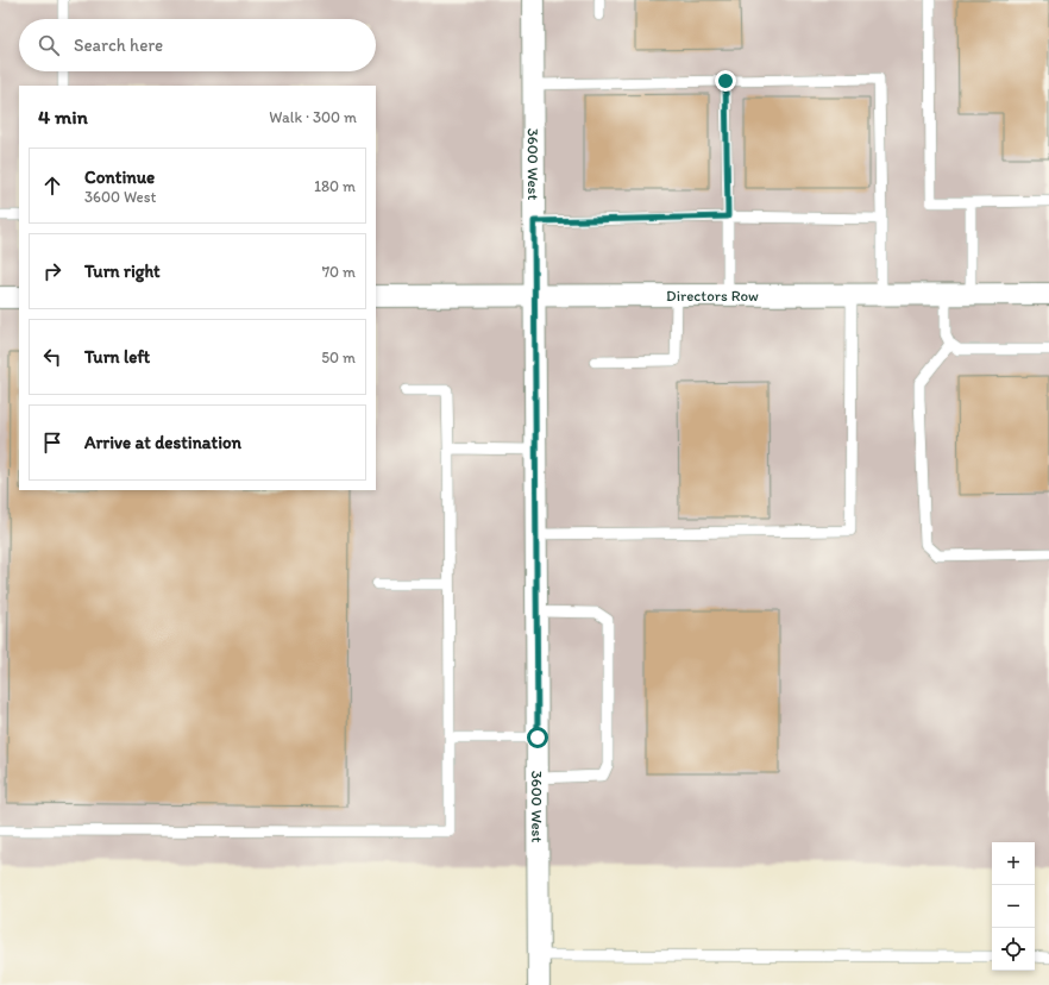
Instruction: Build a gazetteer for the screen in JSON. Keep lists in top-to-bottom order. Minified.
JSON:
{"streets":{"street":["3600 West","Directors Row"]},"crossings":[["3600 West","Directors Row"]],"page":{"search":"Search here","heading":["4 min","Walk · 300 m"],"list":[["Continue","3600 West","180 m"],["Turn right","70 m"],["Turn left","50 m"],"Arrive at destination"],"map_buttons":["+","−"]}}
